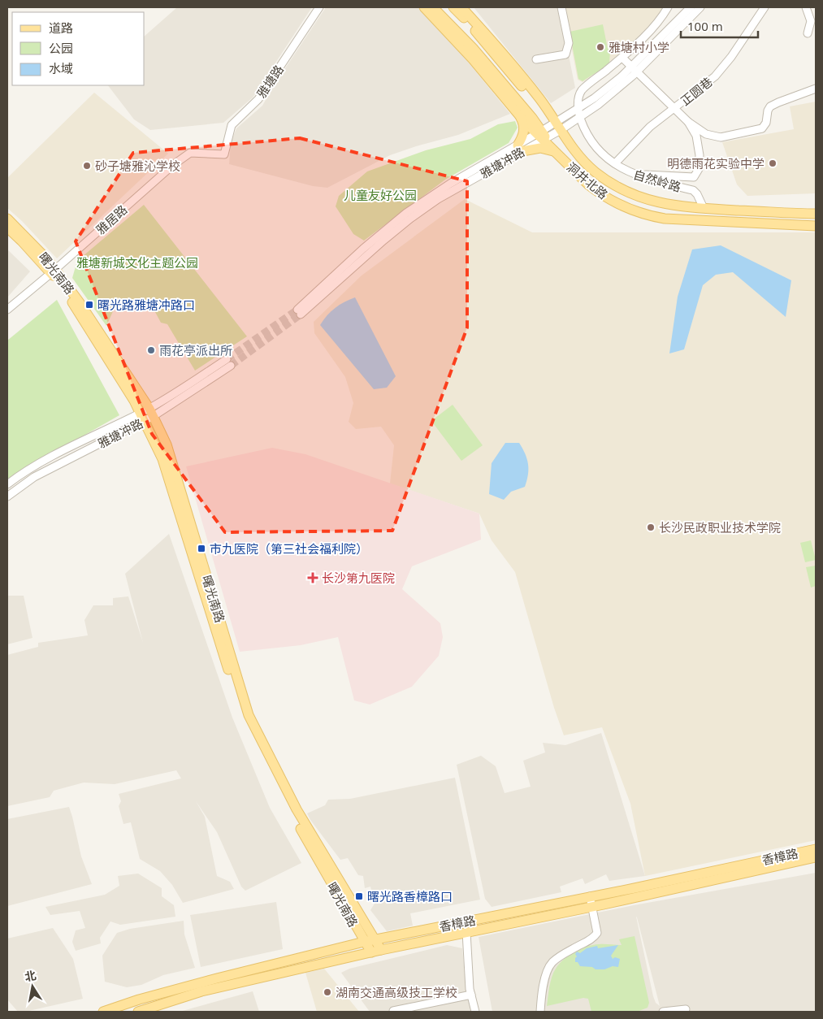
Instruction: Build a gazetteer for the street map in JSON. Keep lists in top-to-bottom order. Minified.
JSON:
{"streets":{"main road":["洞井北路","曙光南路","香樟路"],"street":["雅塘路","正圆巷","雅塘冲路","自然岭路","雅居路"]},"crossings":[["雅塘路","雅居路"],["正圆巷","自然岭路"],["雅塘冲路","洞井北路"],["雅塘冲路","自然岭路"],["雅塘冲路","曙光南路"],["洞井北路","自然岭路"],["雅居路","曙光南路"],["曙光南路","香樟路"]],"parks":["儿童友好公园","雅塘新城文化主题公园"],"places":{"other":["雅塘村小学","明德雨花实验中学","砂子塘雅沁学校","雨花亭派出所","长沙民政职业技术学院","湖南交通高级技工学校"],"transit":["曙光路雅塘冲路口","市九医院（第三社会福利院）","曙光路香樟路口"],"health":["长沙第九医院"]},"legend":["道路","公园","水域"],"scale_bar":"100 m","north":"top"}
